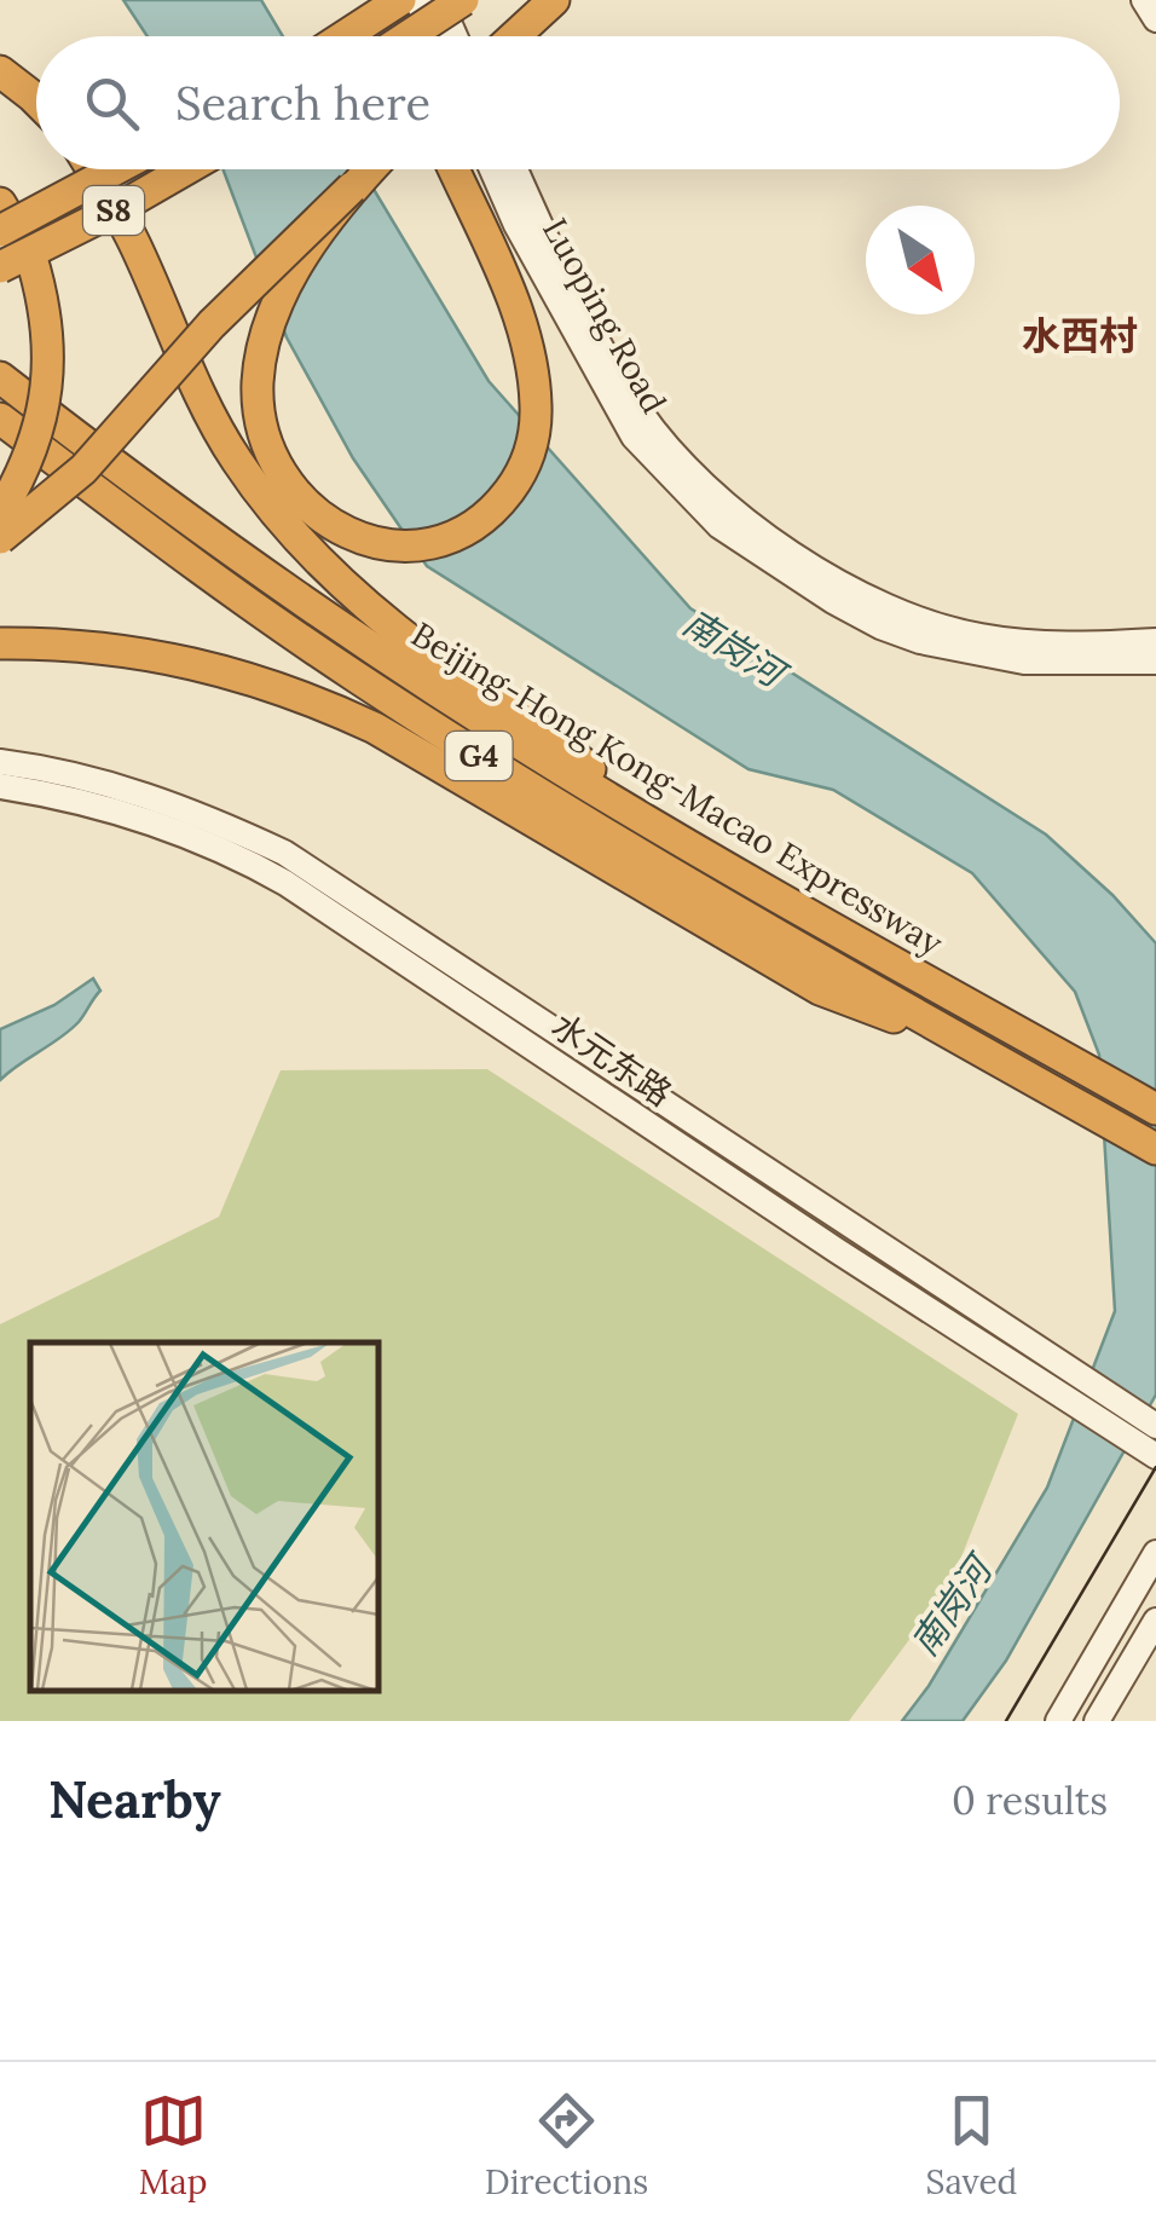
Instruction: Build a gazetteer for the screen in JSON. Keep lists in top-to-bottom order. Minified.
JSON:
{"streets":{"highway":["S8","G4","Beijing-Hong Kong-Macao Expressway"],"main road":["Luoping Road","水元东路"]},"districts":["水西村"],"water":["南岗河"],"north":"bottom right","page":{"search":"Search here","heading":["Nearby","0 results"],"nav":["Map","Directions","Saved"]}}
